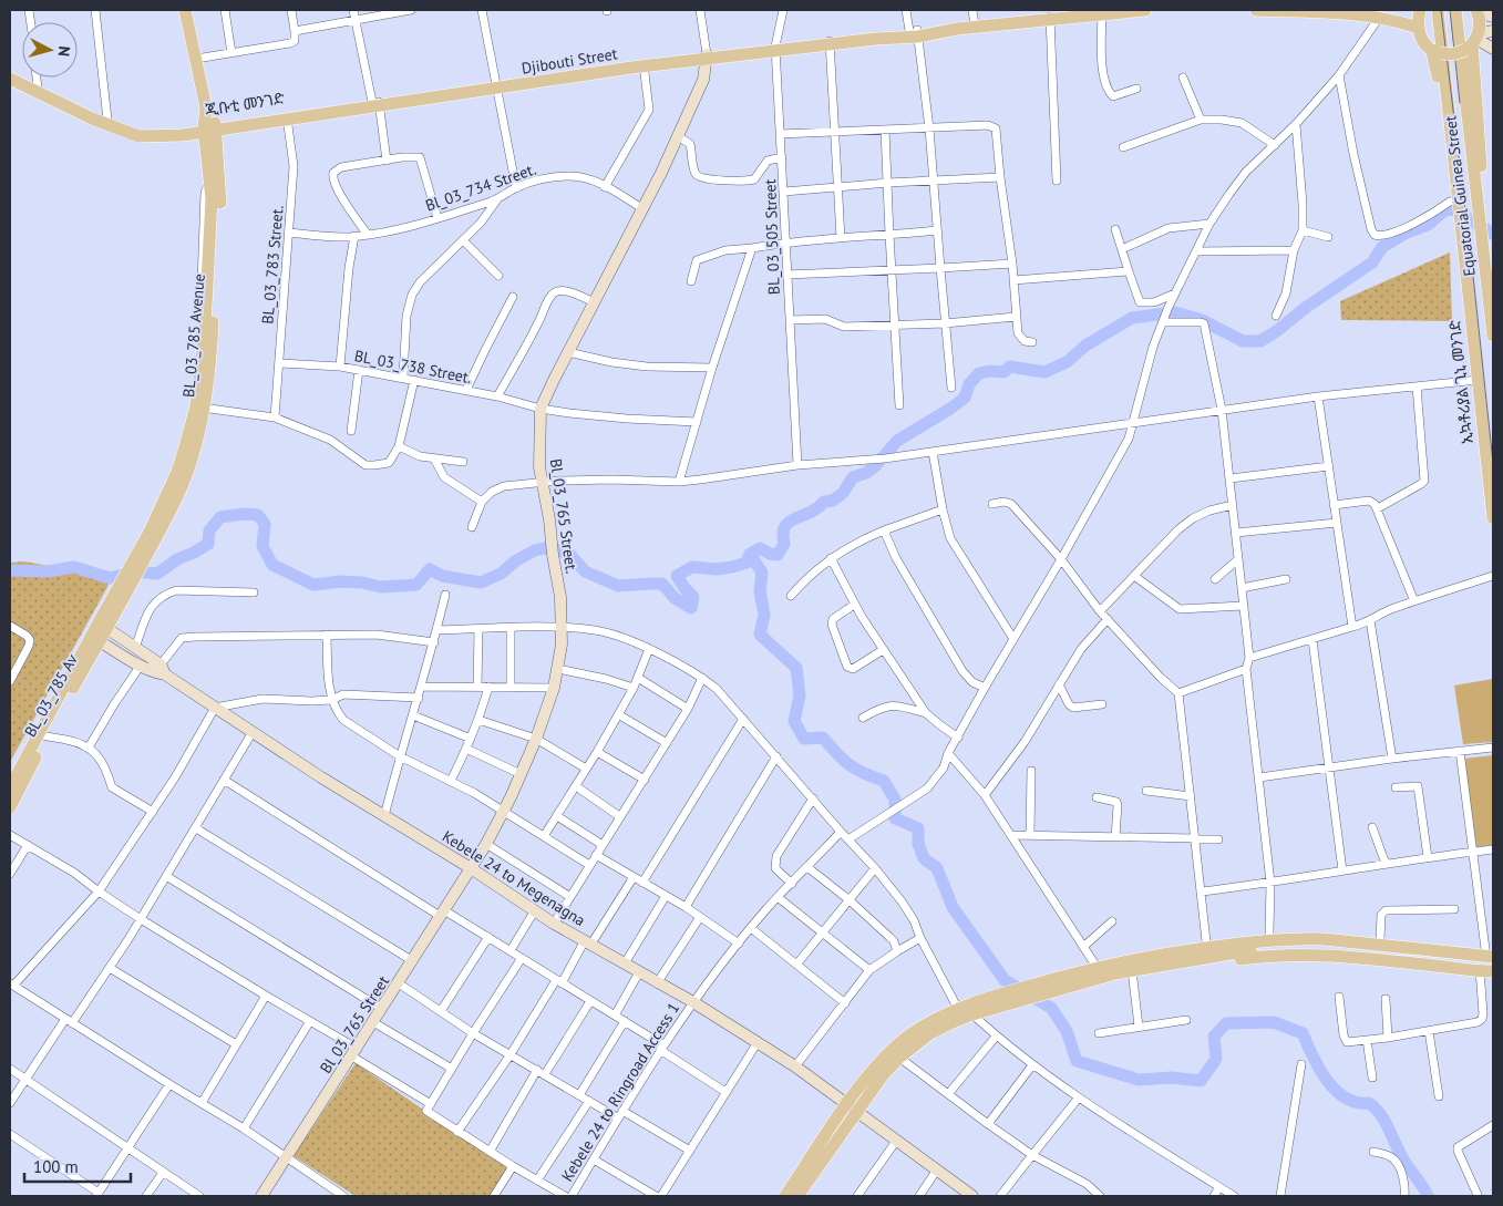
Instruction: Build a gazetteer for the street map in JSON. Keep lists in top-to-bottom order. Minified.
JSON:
{"streets":{"main road":["Djibouti Street","ጂቡቲ መንገድ","Equatorial Guinea Street","BL_03_785 Avenue","ኢኳቶሪያል ጊኒ መንገድ","BL_03_785 Av"],"street":["Bl_03_734 Street.","BL_03_505 Street","BL_03_783 Street.","BL_03_738 Street.","Bl_03_765 Street.","Kebele 24 to Megenagna","Bl_03_765 Street","Kebele 24 to Ringroad Access 1"]},"crossings":[["Djibouti Street","BL_03_505 Street"],["Djibouti Street","Bl_03_765 Street."],["ጂቡቲ መንገድ","BL_03_785 Avenue"],["Bl_03_734 Street.","BL_03_783 Street."],["Bl_03_734 Street.","Bl_03_765 Street."],["Equatorial Guinea Street","ኢኳቶሪያል ጊኒ መንገድ"],["BL_03_783 Street.","BL_03_738 Street."],["BL_03_785 Avenue","BL_03_785 Av"],["BL_03_738 Street.","Bl_03_765 Street."],["Bl_03_765 Street.","Kebele 24 to Megenagna"],["Bl_03_765 Street.","Bl_03_765 Street"],["BL_03_785 Av","Kebele 24 to Megenagna"],["Kebele 24 to Megenagna","Bl_03_765 Street"],["Kebele 24 to Megenagna","Kebele 24 to Ringroad Access 1"]],"scale_bar":"100 m","north":"right"}
